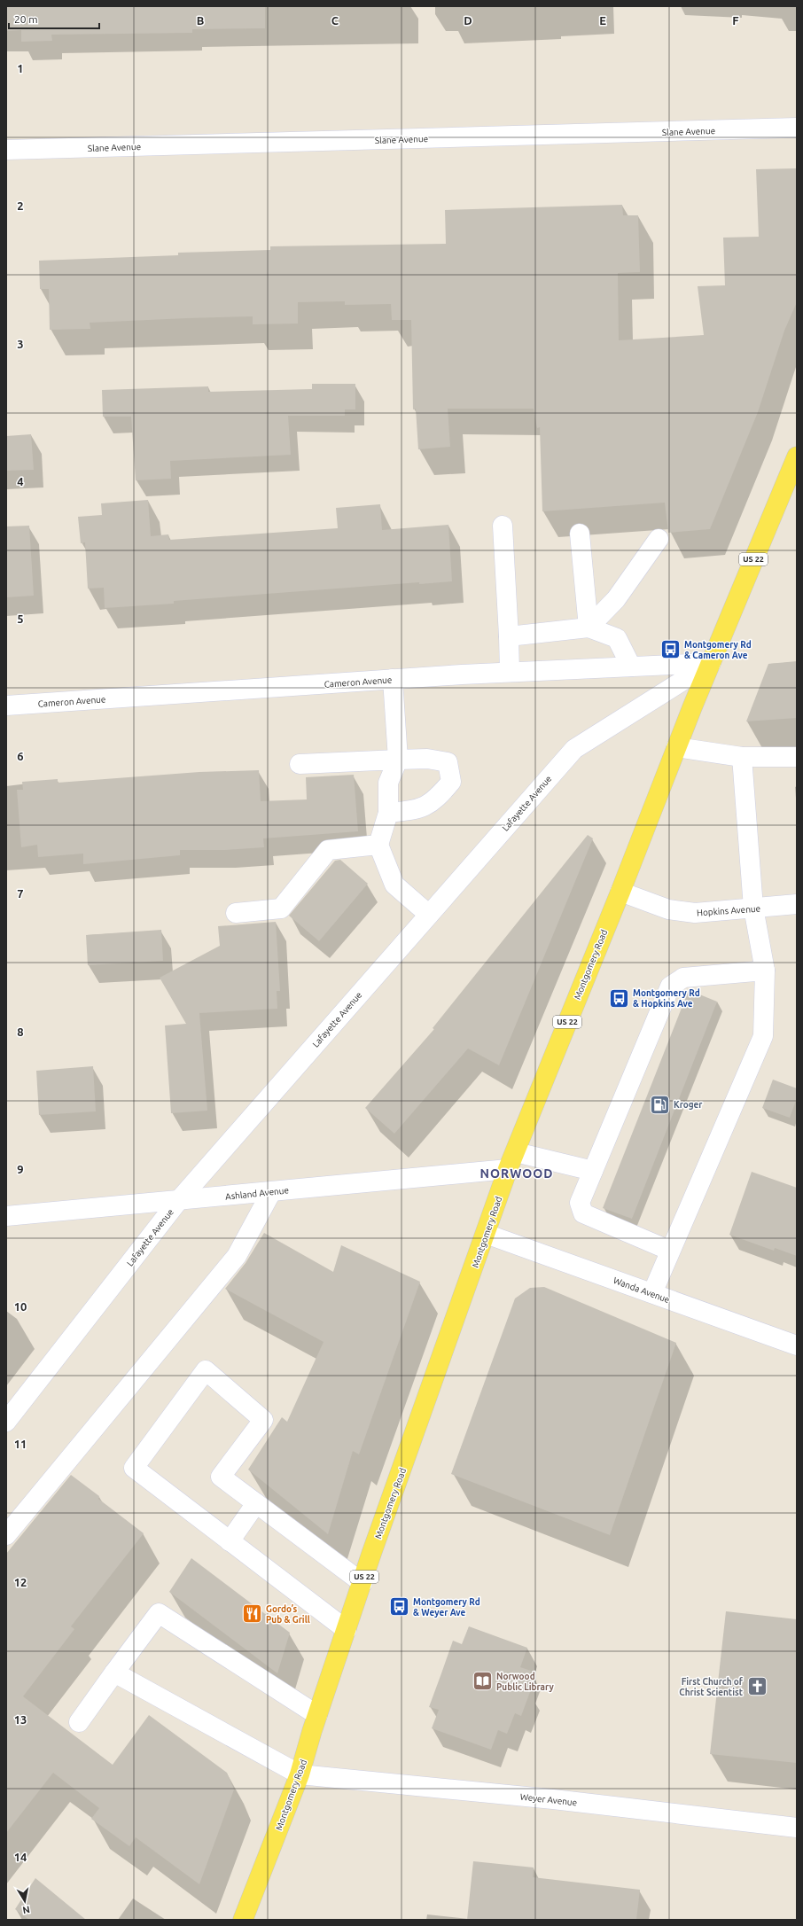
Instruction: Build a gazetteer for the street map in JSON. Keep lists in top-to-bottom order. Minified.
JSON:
{"streets":{"main road":["US 22","Montgomery Road"],"street":["Slane Avenue","Cameron Avenue","Lafayette Avenue","Hopkins Avenue","Ashland Avenue","Wanda Avenue","Weyer Avenue"]},"crossings":[["Cameron Avenue","Lafayette Avenue"],["Cameron Avenue","Montgomery Road"],["Lafayette Avenue","Montgomery Road"],["Lafayette Avenue","Ashland Avenue"],["Hopkins Avenue","Montgomery Road"],["Montgomery Road","Ashland Avenue"],["Montgomery Road","Wanda Avenue"],["Montgomery Road","Weyer Avenue"]],"districts":["NORWOOD"],"places":{"bus stop":["Montgomery Rd & Cameron Ave","Montgomery Rd & Hopkins Ave","Montgomery Rd & Weyer Ave"],"fuel station":["Kroger"],"restaurant":["Gordo’s Pub & Grill"],"library":["Norwood Public Library"],"church":["First Church of Christ Scientist"]},"scale_bar":"20 m","north":"bottom","grid":{"columns":["B","C","D","E","F"],"rows":["1","2","3","4","5","6","7","8","9","10","11","12","13","14"]}}
